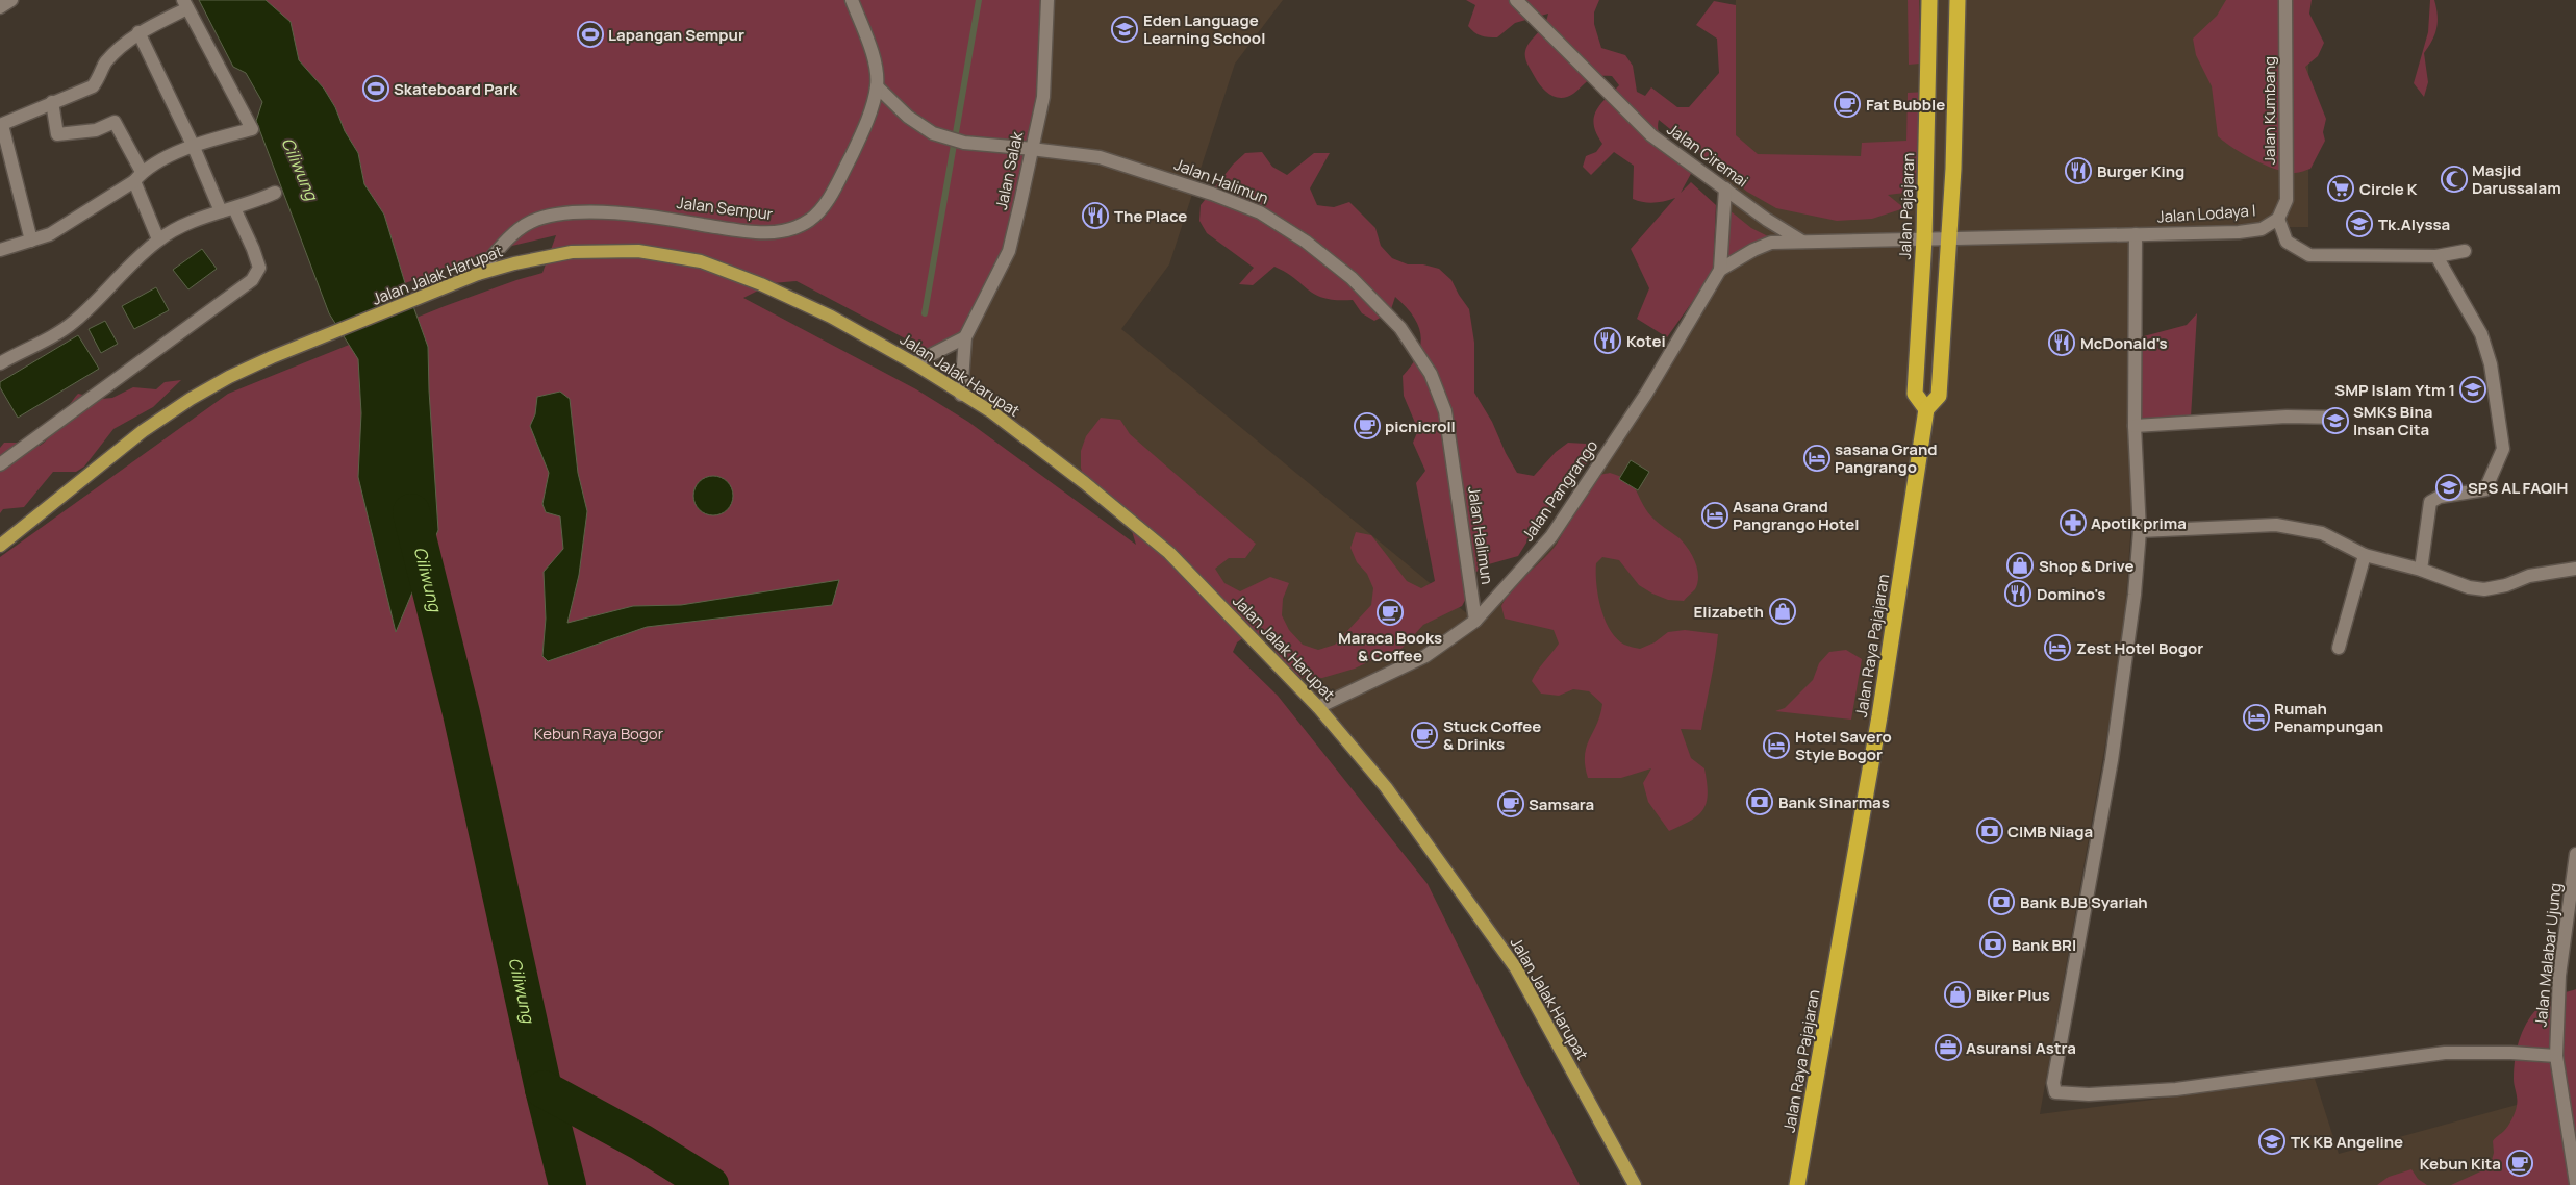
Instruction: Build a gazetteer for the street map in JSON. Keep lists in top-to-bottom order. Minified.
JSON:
{"streets":{"highway":["Jalan Pajajaran","Jalan Raya Pajajaran"],"main road":["Jalan Jalak Harupat"],"street":["Jalan Kumbang","Jalan Ciremai","Jalan Salak","Jalan Halimun","Jalan Sempur","Jalan Lodaya I","Jalan Pangrango","Jalan Malabar Ujung"]},"crossings":[["Jalan Kumbang","Jalan Lodaya I"],["Jalan Ciremai","Jalan Pangrango"],["Jalan Salak","Jalan Halimun"],["Jalan Salak","Jalan Jalak Harupat"],["Jalan Halimun","Jalan Sempur"],["Jalan Halimun","Jalan Pangrango"],["Jalan Pajajaran","Jalan Lodaya I"],["Jalan Pajajaran","Jalan Raya Pajajaran"],["Jalan Sempur","Jalan Jalak Harupat"],["Jalan Lodaya I","Jalan Raya Pajajaran"],["Jalan Jalak Harupat","Jalan Pangrango"]],"water":["Ciliwung"],"parks":["Kebun Raya Bogor"],"places":{"school or university":["Eden Language Learning School","Tk.Alyssa","SMP Islam Ytm 1","SMKS Bina Insan Cita","SPS AL FAQIH","TK KB Angeline"],"sports":["Lapangan Sempur","Skateboard Park"],"cafe":["Fat Bubble","picnicroll","Maraca Books & Coffee","Stuck Coffee & Drinks","Samsara","Kebun Kita"],"restaurant":["Burger King","The Place","Kotei","McDonald's","Domino's"],"mosque":["Masjid Darussalam"],"supermarket":["Circle K"],"hotel":["sasana Grand Pangrango","Asana Grand Pangrango Hotel","Zest Hotel Bogor","Rumah Penampungan","Hotel Savero Style Bogor"],"pharmacy":["Apotik prima"],"shop":["Shop & Drive","Elizabeth","Biker Plus"],"bank":["Bank Sinarmas","CIMB Niaga","Bank BJB Syariah","Bank BRI"],"office":["Asuransi Astra"]}}
